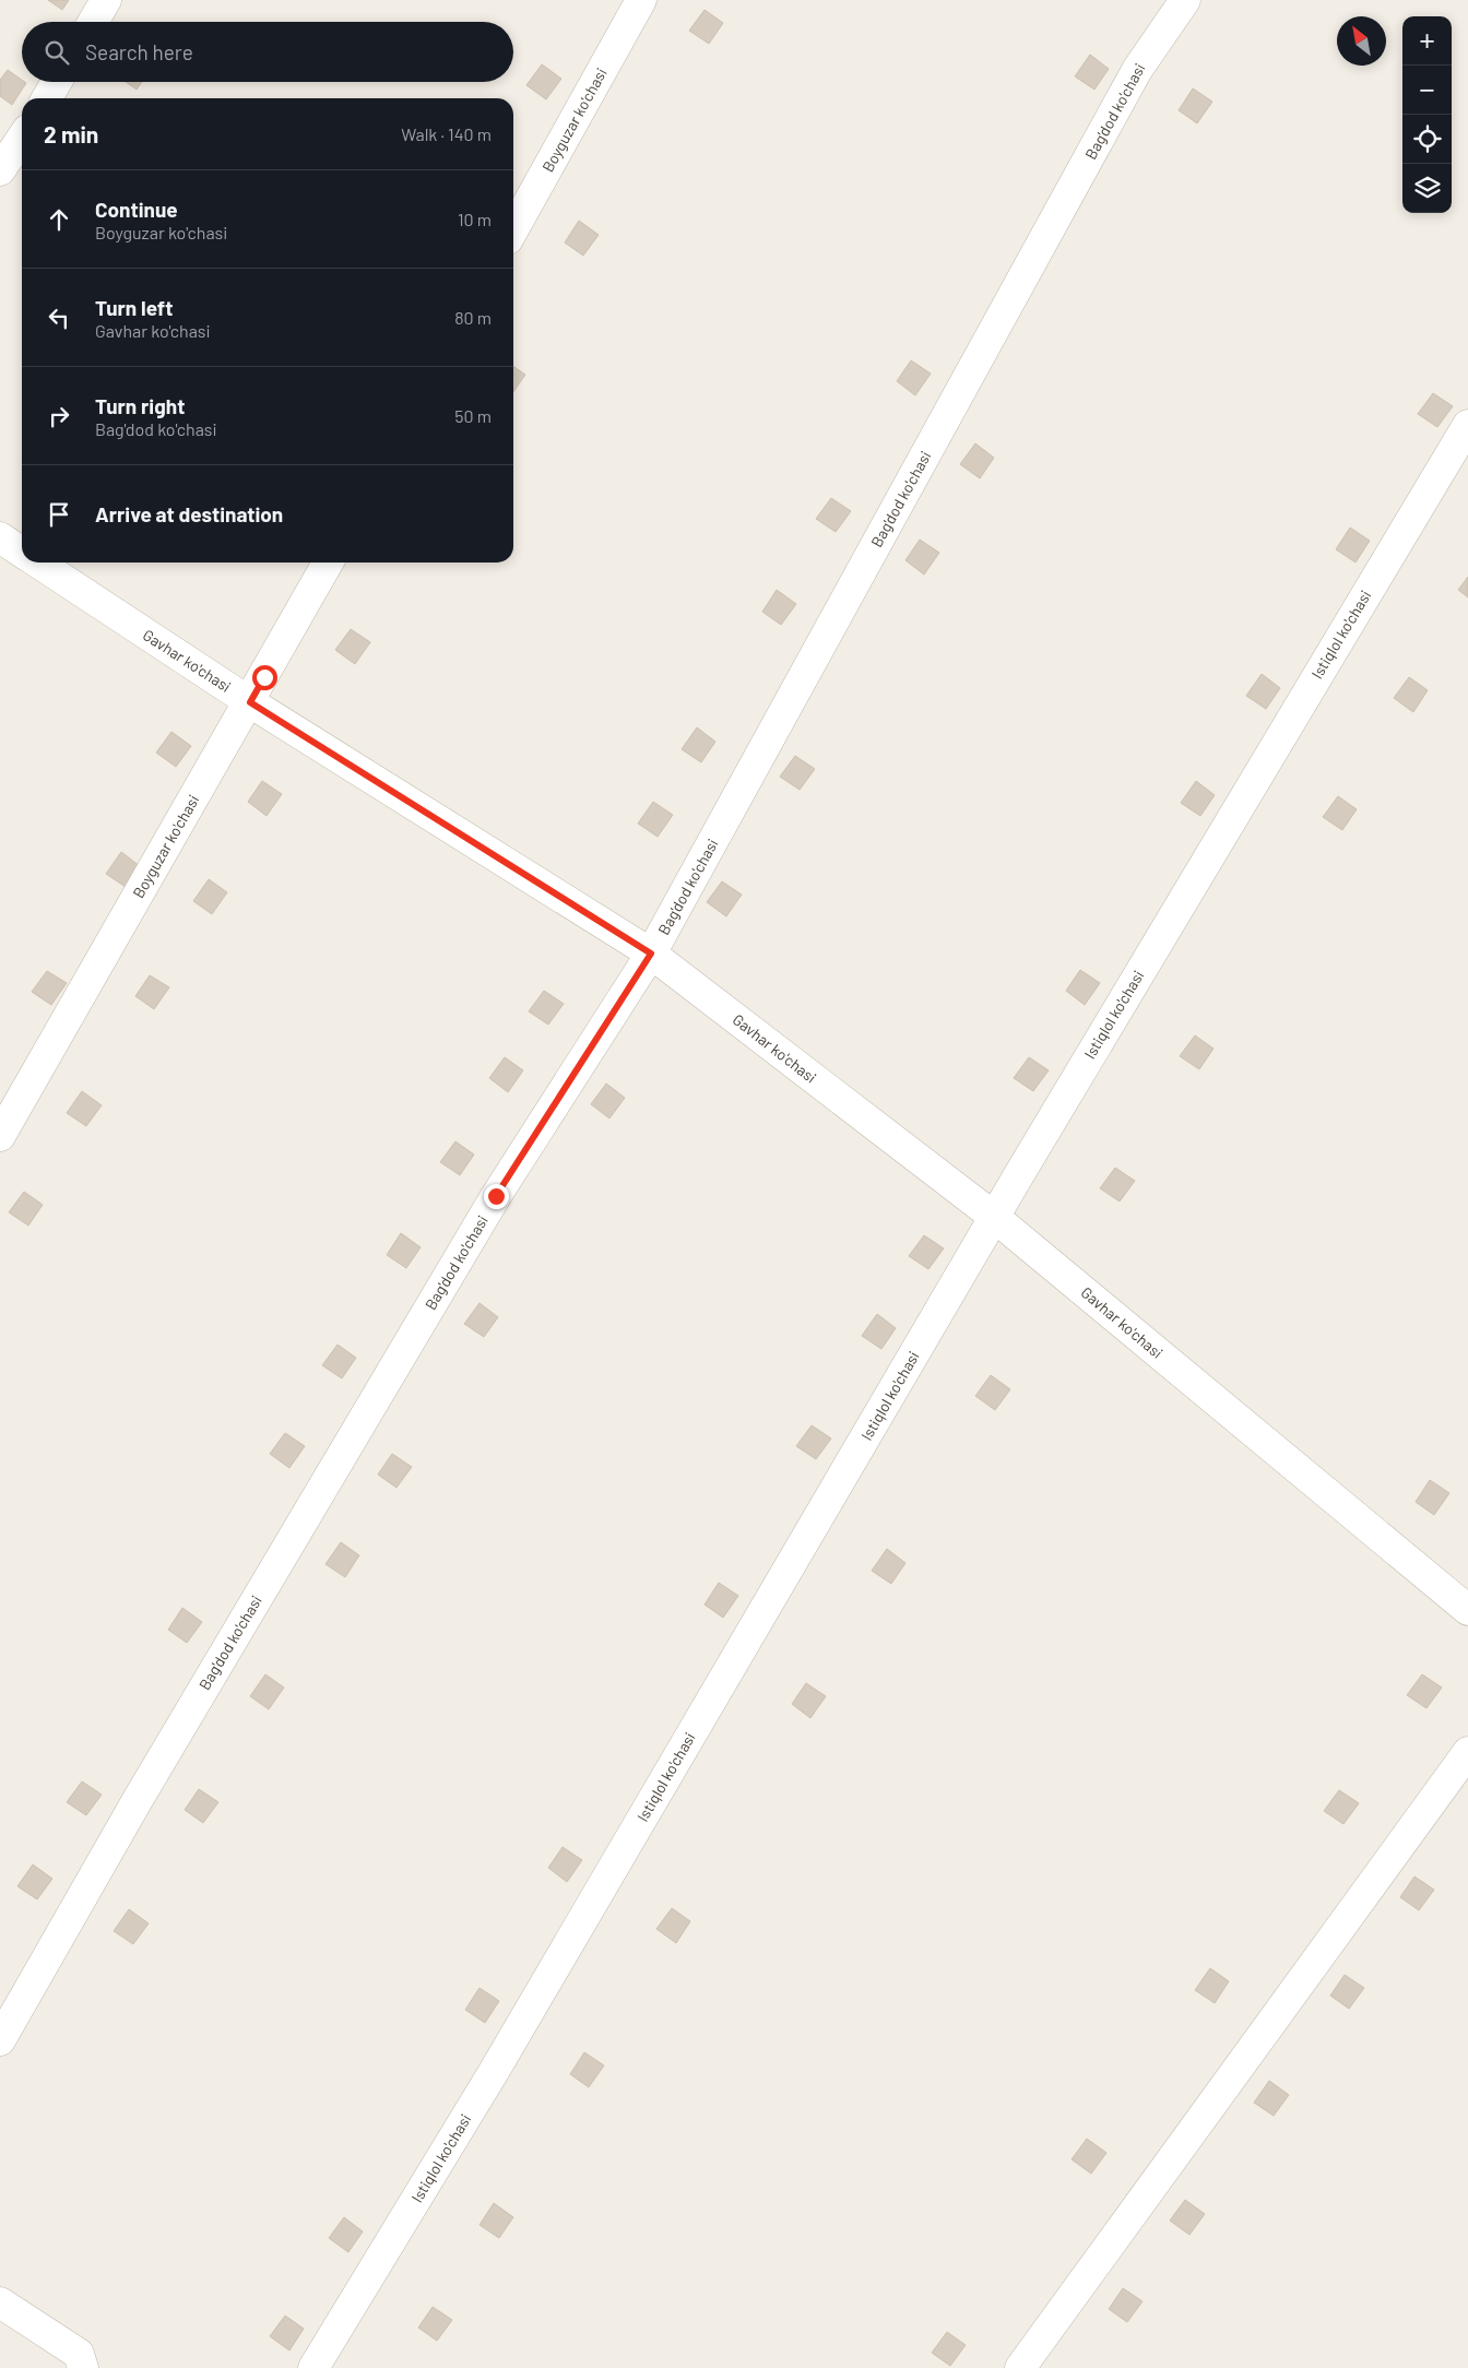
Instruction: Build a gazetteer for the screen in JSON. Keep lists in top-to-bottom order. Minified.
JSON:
{"streets":{"street":["Bag'dod ko'chasi","Boyguzar ko'chasi","Istiqlol ko'chasi","Gavhar ko'chasi"]},"crossings":[["Bag'dod ko'chasi","Gavhar ko'chasi"],["Boyguzar ko'chasi","Gavhar ko'chasi"],["Istiqlol ko'chasi","Gavhar ko'chasi"]],"north":"top left","page":{"map_buttons":["+","−"],"search":"Search here","heading":["2 min","Walk · 140 m"],"list":[["Continue","Boyguzar ko'chasi","10 m"],["Turn left","Gavhar ko'chasi","80 m"],["Turn right","Bag'dod ko'chasi","50 m"],"Arrive at destination"]}}
